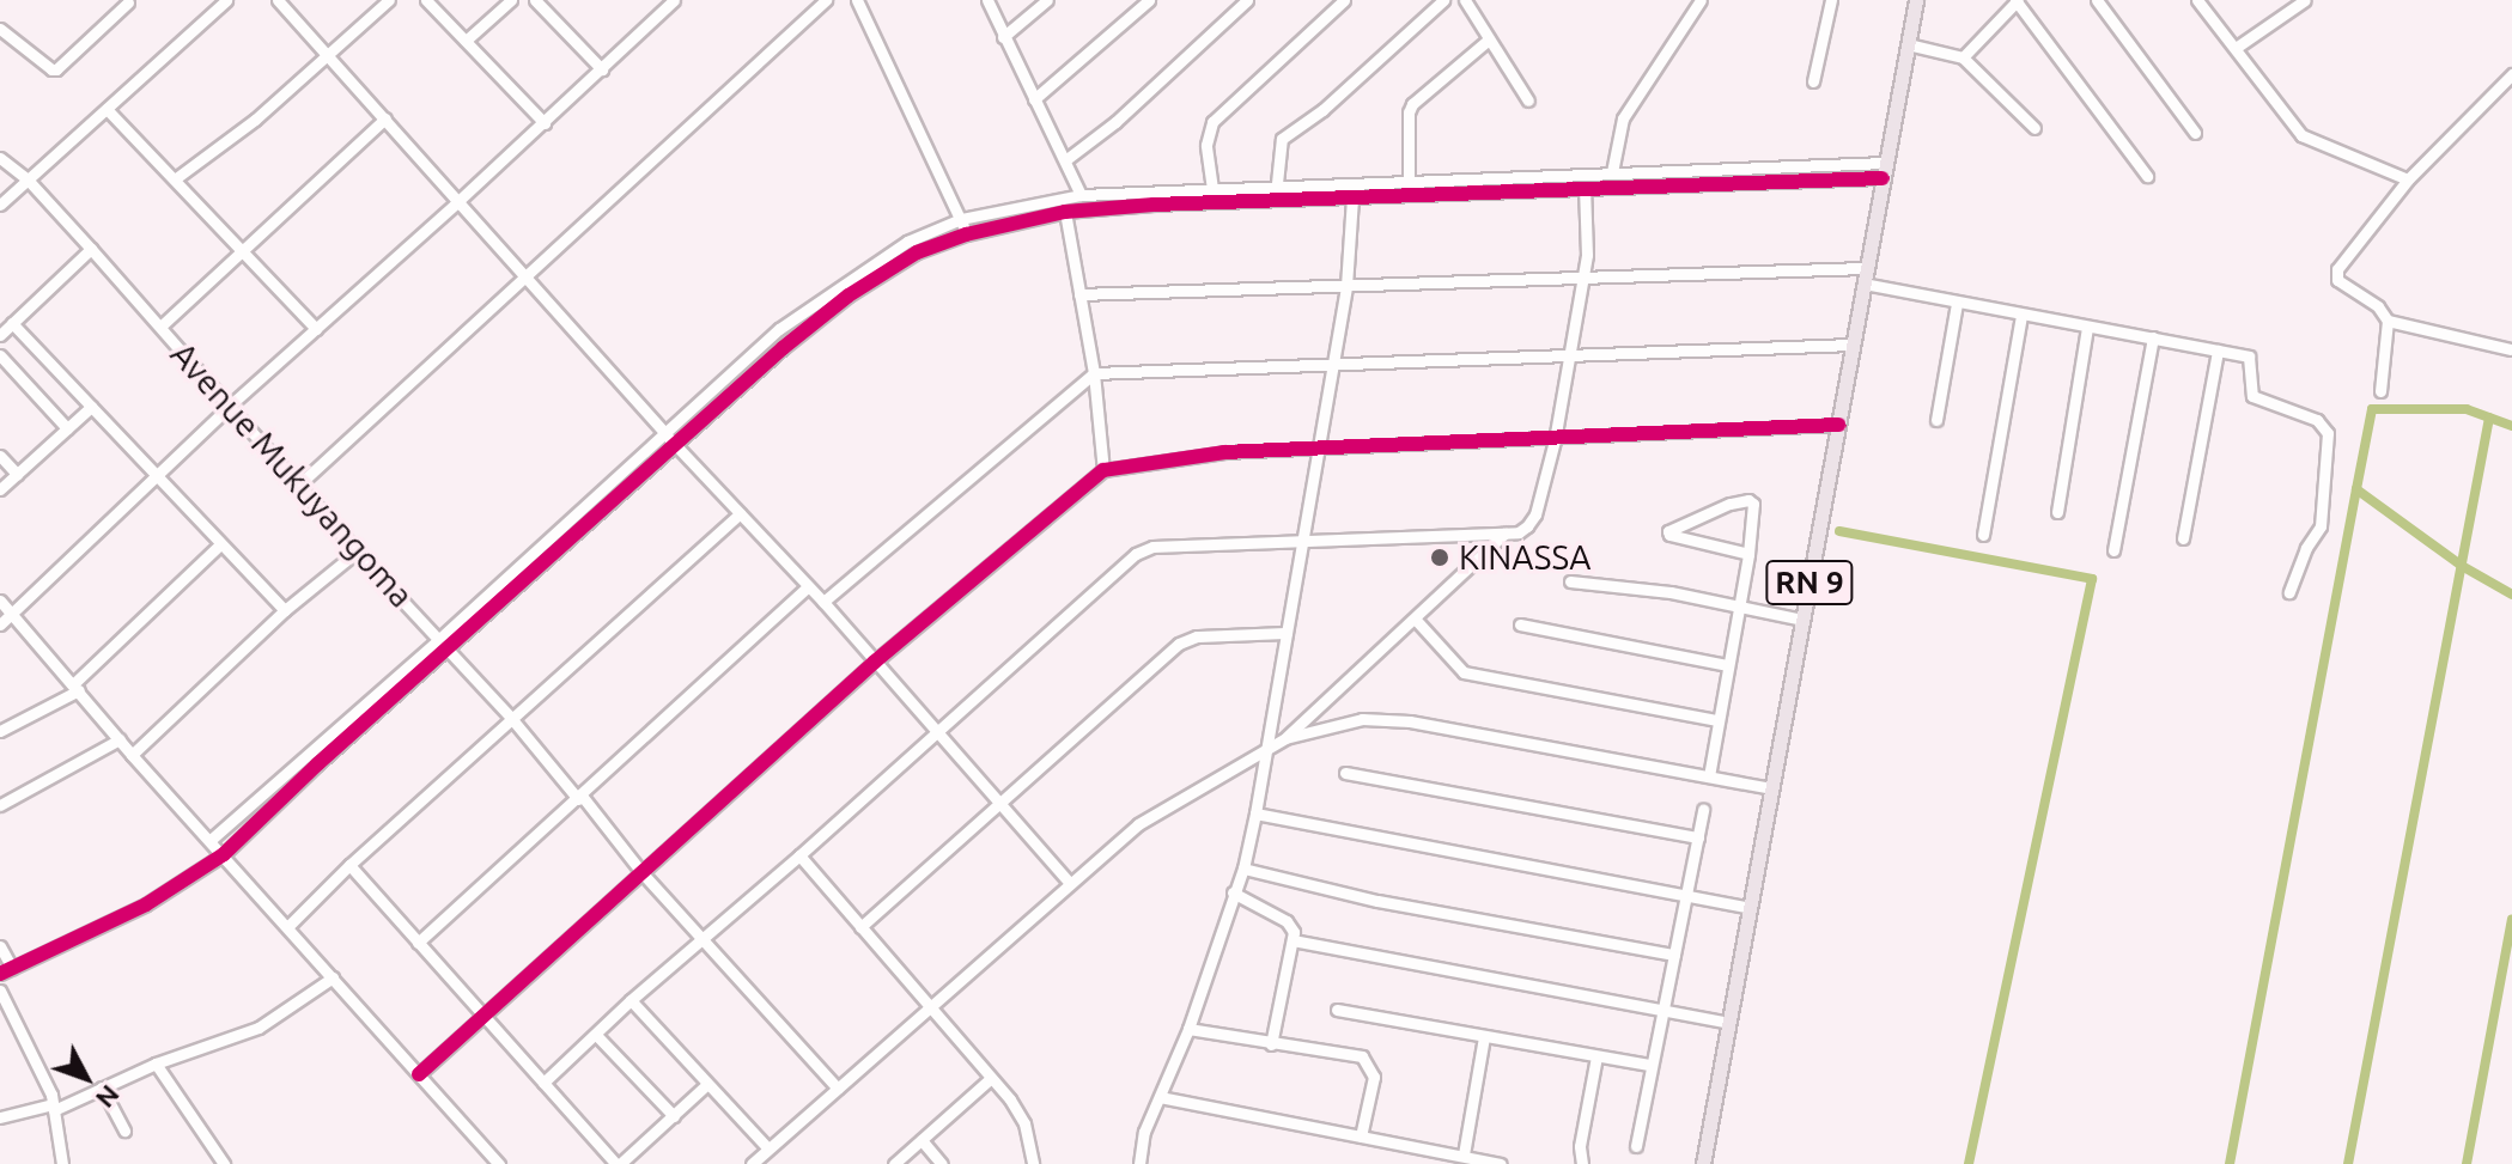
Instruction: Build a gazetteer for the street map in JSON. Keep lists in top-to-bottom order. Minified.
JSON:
{"streets":{"main road":["RN 9"],"street":["Avenue Mukuyangoma"]},"places":["KINASSA"],"north":"bottom right"}
